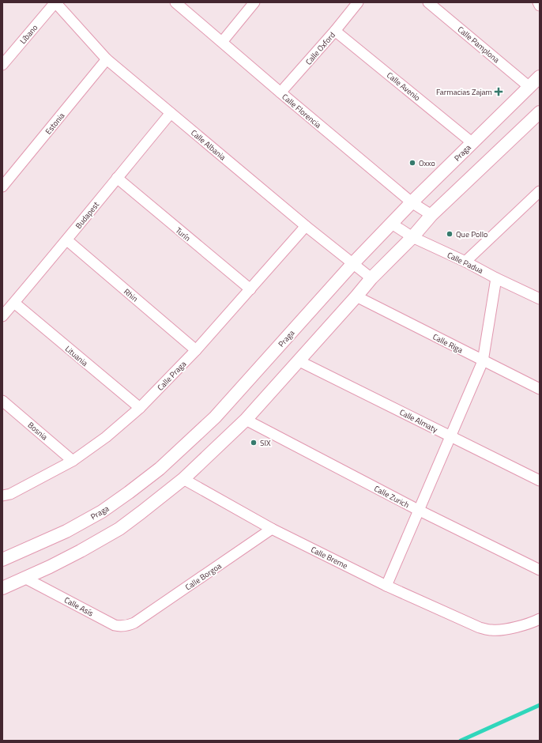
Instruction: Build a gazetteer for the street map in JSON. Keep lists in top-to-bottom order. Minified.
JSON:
{"streets":{"street":["Líbano","Calle Pamplona","Calle Oxford","Calle Avenio","Calle Florencia","Estonia","Calle Albania","Praga","Budapest","Turín","Calle Padua","Rhin","Calle Riga","Lituania","Calle Praga","Calle Almaty","Bosnia","Calle Zurich","Calle Breme","Calle Borgoa","Calle Asís"]},"crossings":[["Líbano","Calle Albania"],["Calle Pamplona","Praga"],["Calle Oxford","Calle Avenio"],["Calle Oxford","Calle Florencia"],["Calle Avenio","Praga"],["Calle Florencia","Praga"],["Estonia","Calle Albania"],["Calle Albania","Praga"],["Calle Albania","Budapest"],["Calle Albania","Calle Praga"],["Praga","Calle Padua"],["Budapest","Turín"],["Budapest","Rhin"],["Budapest","Lituania"],["Turín","Calle Praga"],["Rhin","Calle Praga"],["Lituania","Calle Praga"],["Calle Praga","Bosnia"],["Calle Breme","Calle Borgoa"],["Calle Borgoa","Calle Asís"]],"places":{"health":["Farmacias Zajam"],"other":["Oxxo","Que Pollo","SIX"]}}
